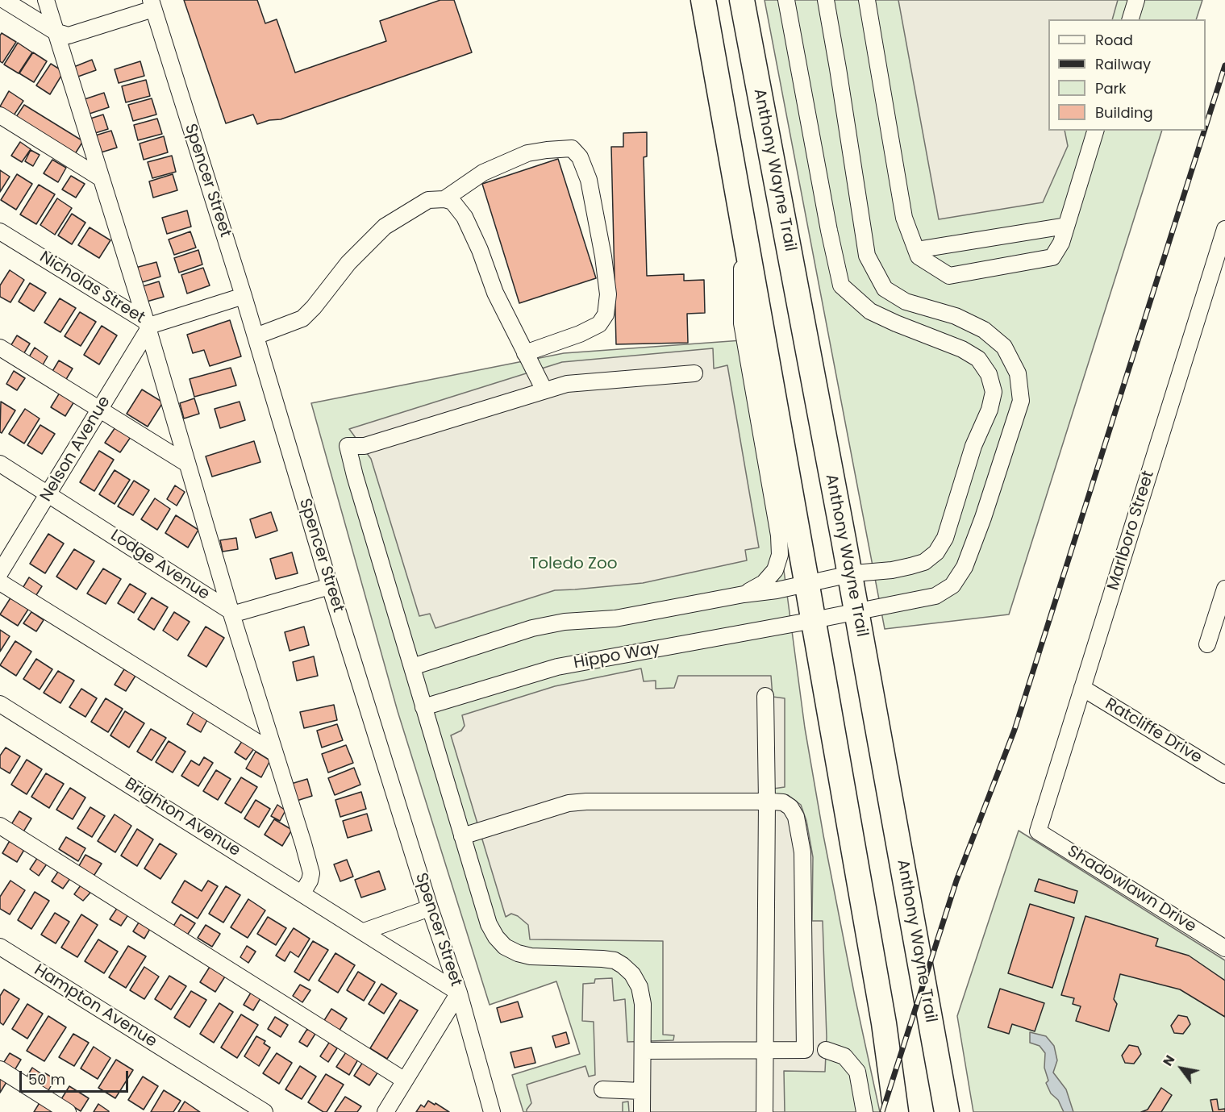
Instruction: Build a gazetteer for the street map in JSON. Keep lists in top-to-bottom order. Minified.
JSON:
{"streets":{"highway":["Anthony Wayne Trail"],"street":["Spencer Street","Nicholas Street","Nelson Avenue","Marlboro Street","Lodge Avenue","Hippo Way","Ratcliffe Drive","Brighton Avenue","Shadowlawn Drive","Hampton Avenue"]},"crossings":[["Anthony Wayne Trail","Hippo Way"],["Spencer Street","Nicholas Street"],["Spencer Street","Brighton Avenue"],["Nicholas Street","Nelson Avenue"],["Nelson Avenue","Lodge Avenue"],["Marlboro Street","Ratcliffe Drive"],["Marlboro Street","Shadowlawn Drive"]],"parks":["Toledo Zoo"],"legend":["Road","Railway","Park","Building"],"scale_bar":"50 m","north":"top left"}
